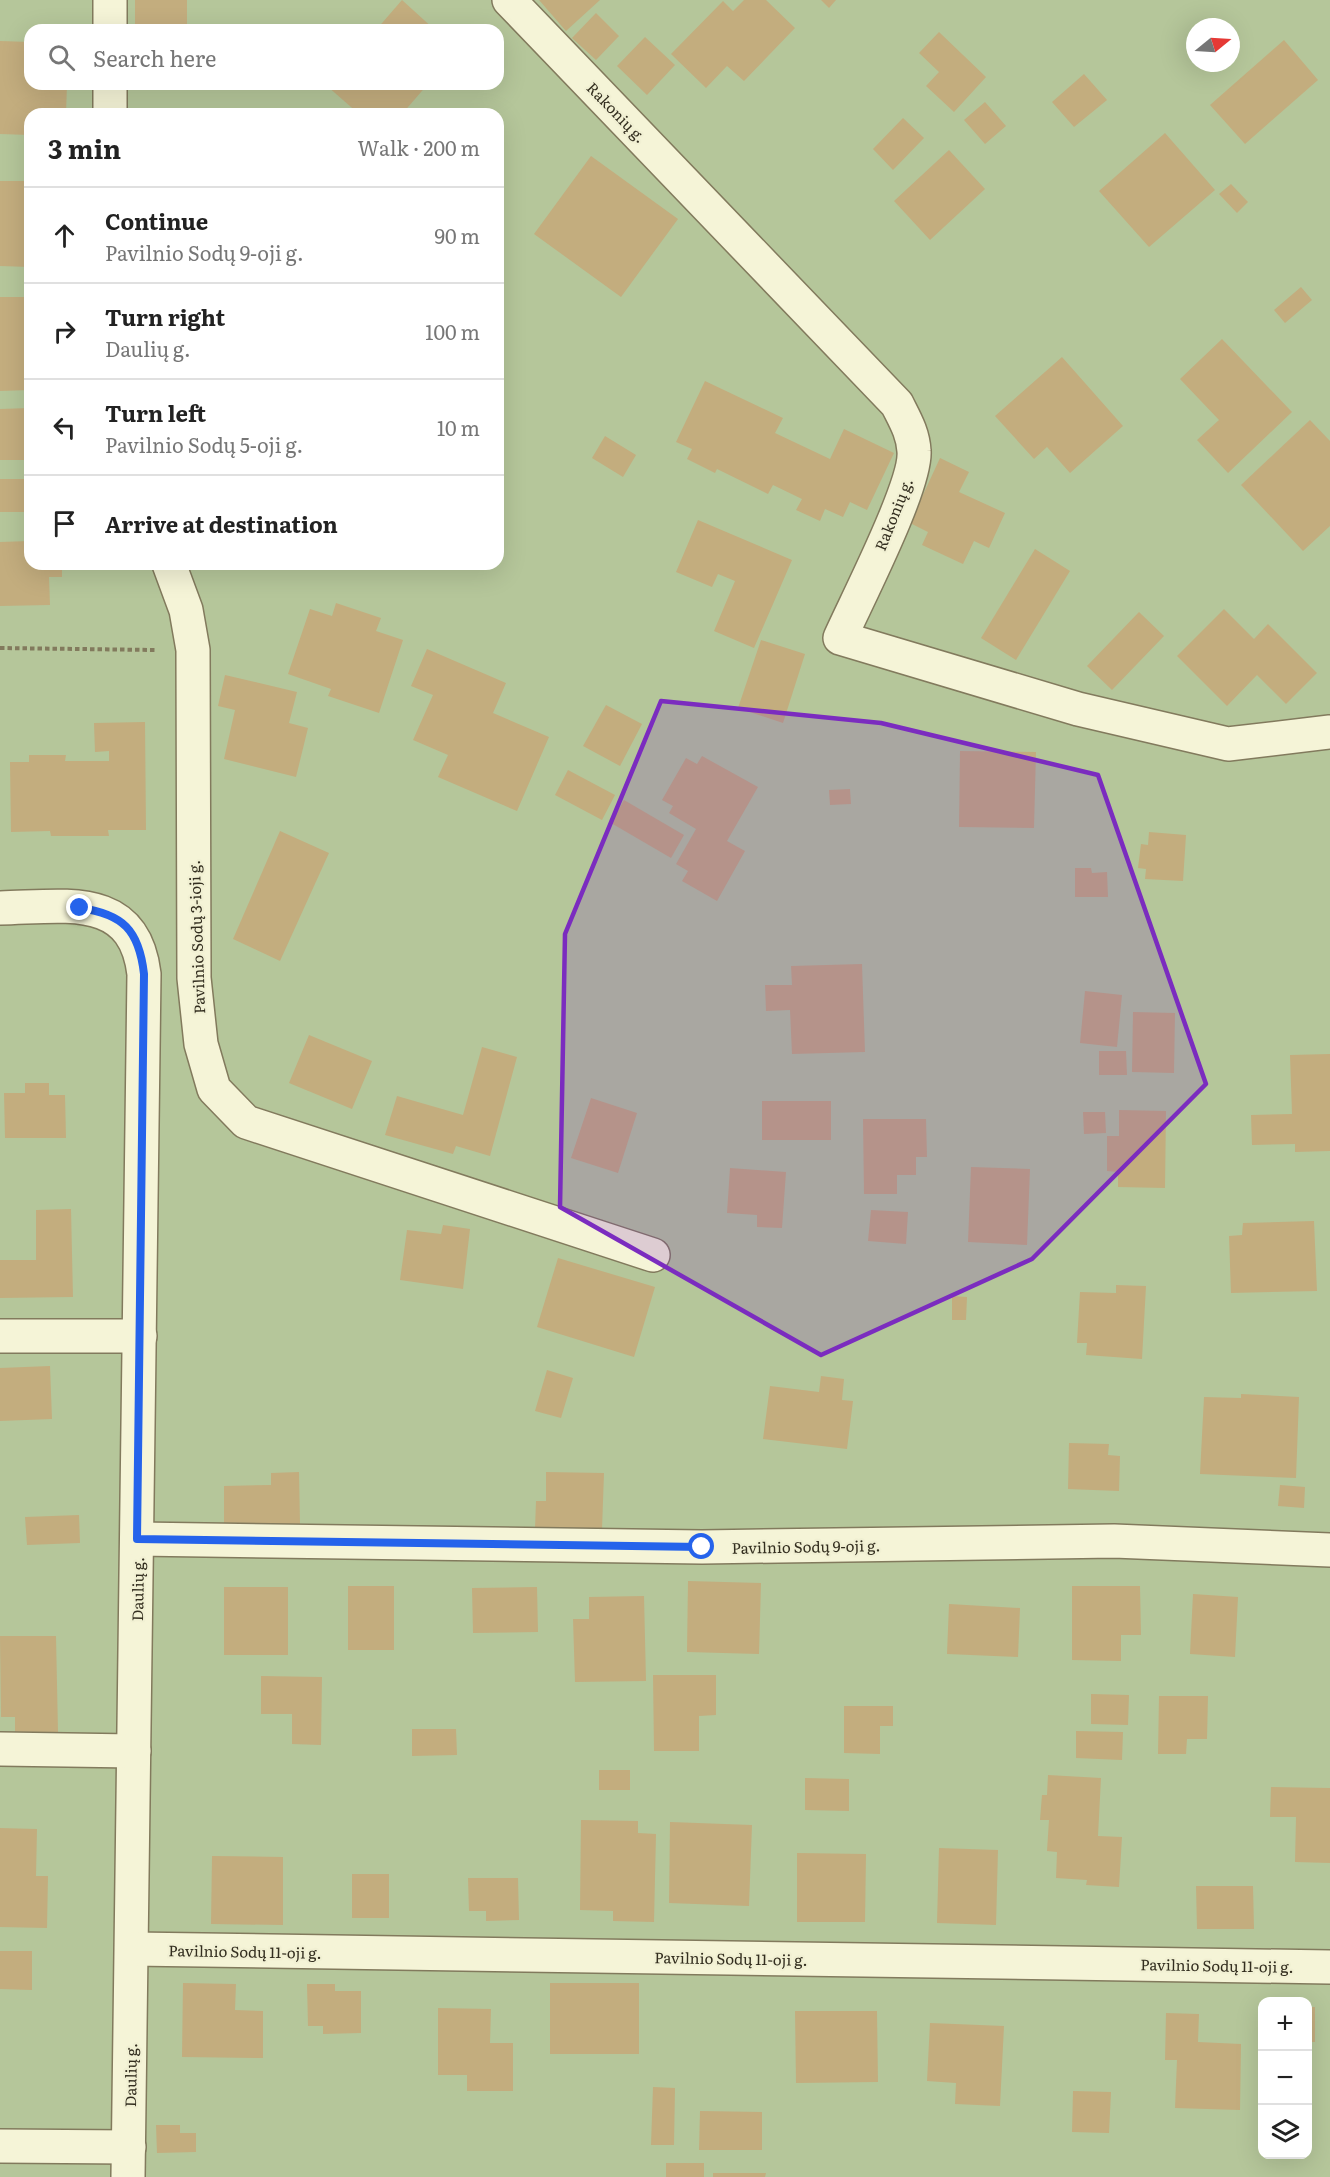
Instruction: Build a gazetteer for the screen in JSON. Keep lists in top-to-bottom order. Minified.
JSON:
{"streets":{"street":["Rakonių g.","Pavilnio Sodų 3-ioji g.","Pavilnio Sodų 9-oji g.","Daulių g.","Pavilnio Sodų 11-oji g."]},"crossings":[["Pavilnio Sodų 9-oji g.","Daulių g."],["Daulių g.","Pavilnio Sodų 11-oji g."]],"north":"right","page":{"search":"Search here","heading":["3 min","Walk · 200 m"],"list":[["Continue","Pavilnio Sodų 9-oji g.","90 m"],["Turn right","Daulių g.","100 m"],["Turn left","Pavilnio Sodų 5-oji g.","10 m"],"Arrive at destination"],"map_buttons":["+","−"]}}
